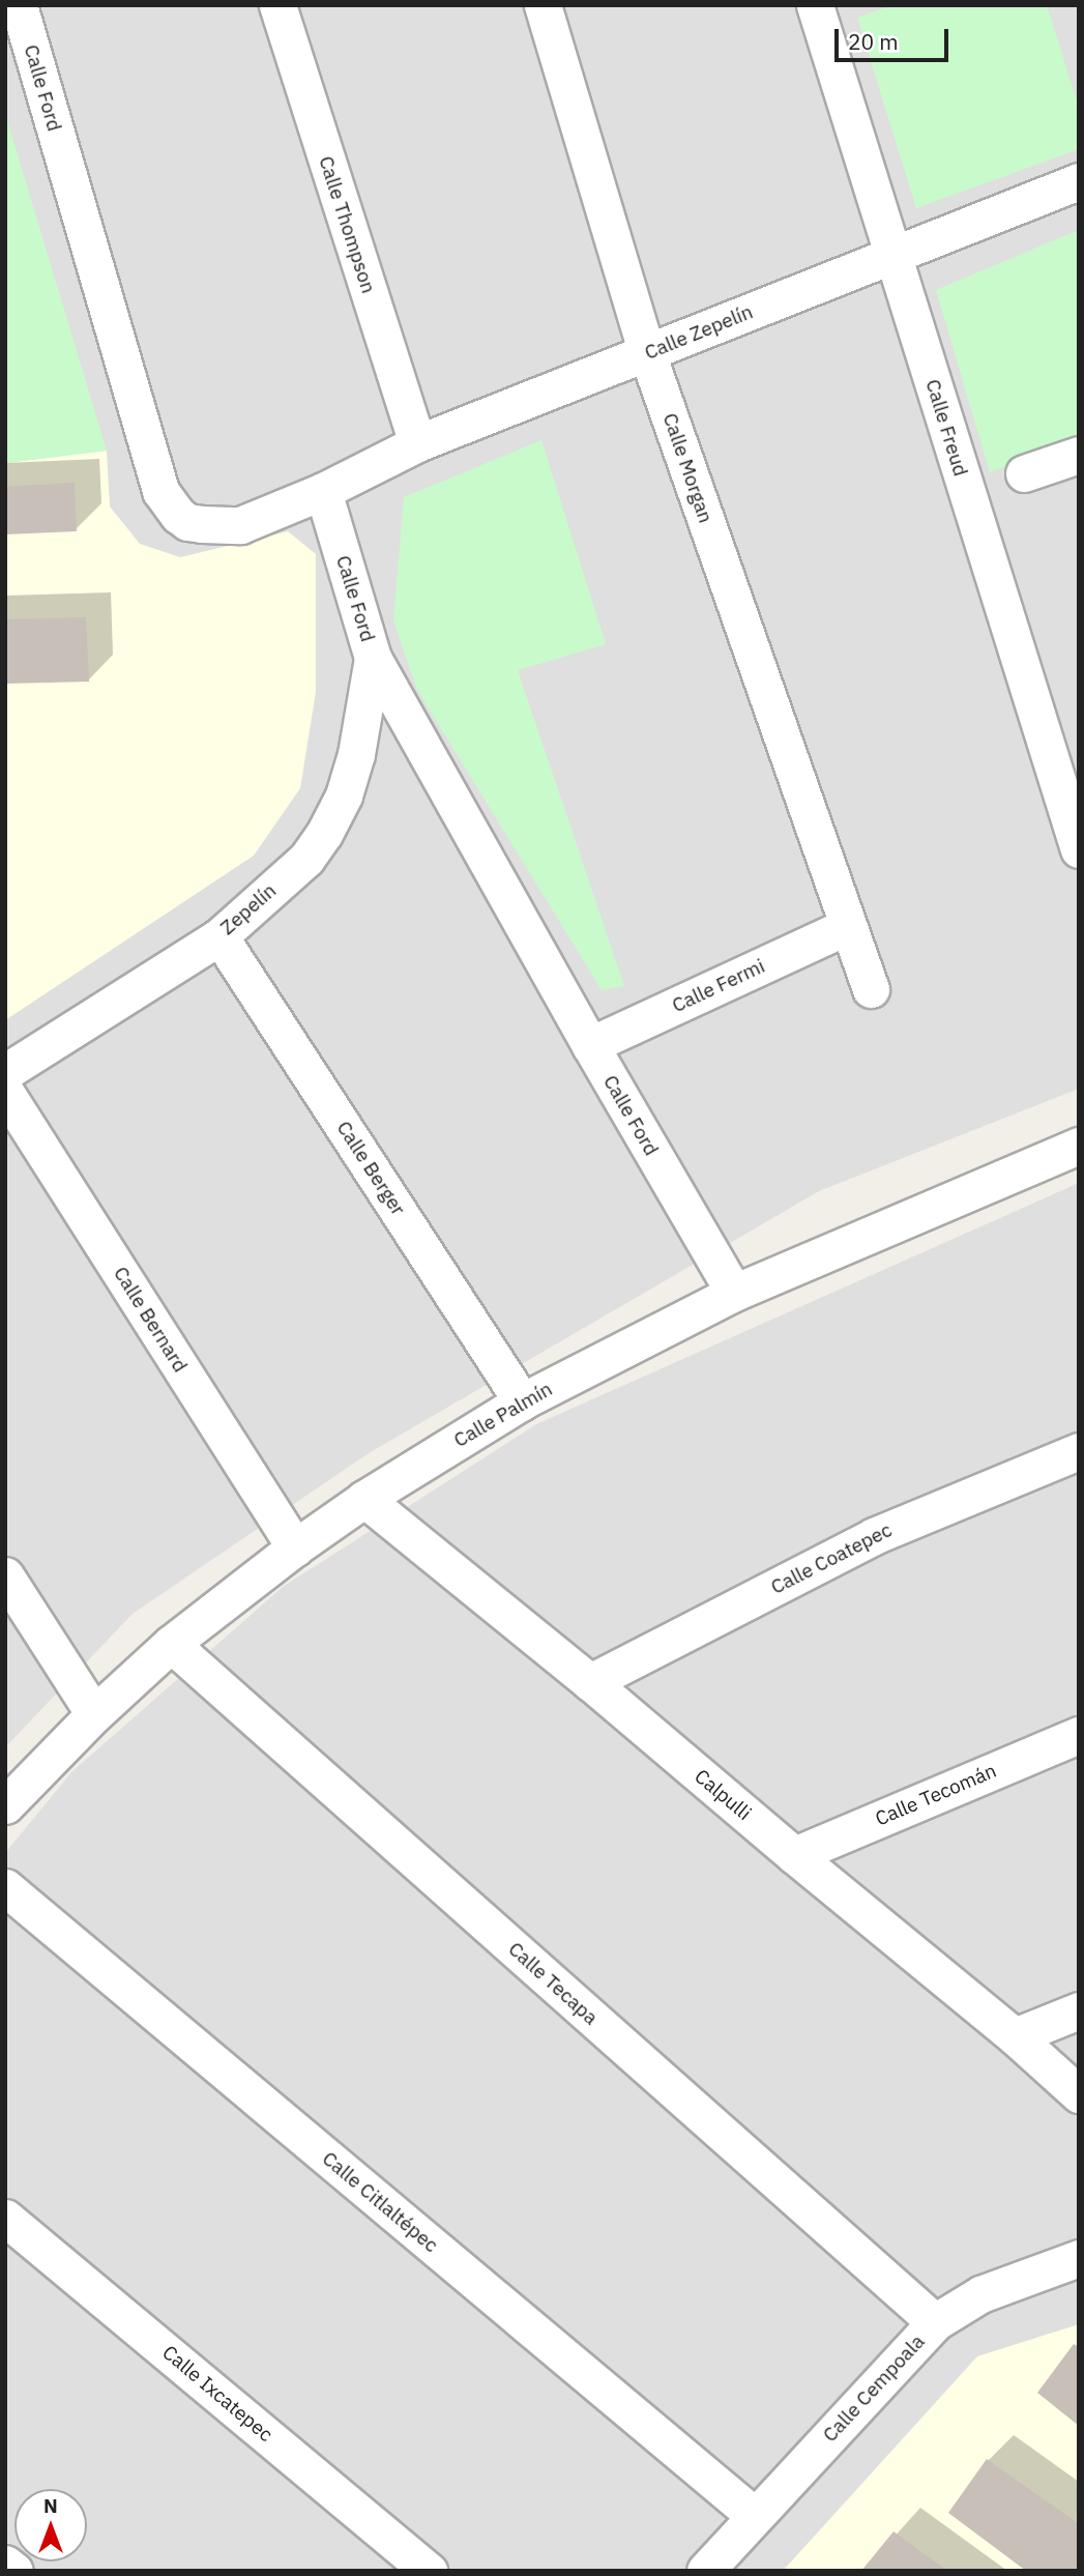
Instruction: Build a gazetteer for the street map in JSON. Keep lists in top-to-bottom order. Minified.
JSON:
{"streets":{"street":["Calle Ford","Calle Thompson","Calle Zepelín","Calle Freud","Calle Morgan","Zepelín","Calle Fermi","Calle Berger","Calle Bernard","Calle Palmín","Calle Coatepec","Calpulli","Calle Tecomán","Calle Tecapa","Calle Citlaltépec","Calle Cempoala","Calle Ixcatepec"]},"crossings":[["Calle Ford","Calle Zepelín"],["Calle Ford","Zepelín"],["Calle Ford","Calle Fermi"],["Calle Ford","Calle Palmín"],["Calle Thompson","Calle Zepelín"],["Calle Zepelín","Calle Freud"],["Calle Zepelín","Calle Morgan"],["Calle Morgan","Calle Fermi"],["Zepelín","Calle Berger"],["Calle Berger","Calle Palmín"],["Calle Bernard","Calle Palmín"],["Calle Palmín","Calpulli"],["Calle Palmín","Calle Tecapa"],["Calle Coatepec","Calpulli"],["Calpulli","Calle Tecomán"],["Calle Tecapa","Calle Cempoala"],["Calle Citlaltépec","Calle Cempoala"]],"scale_bar":"20 m","north":"top"}
